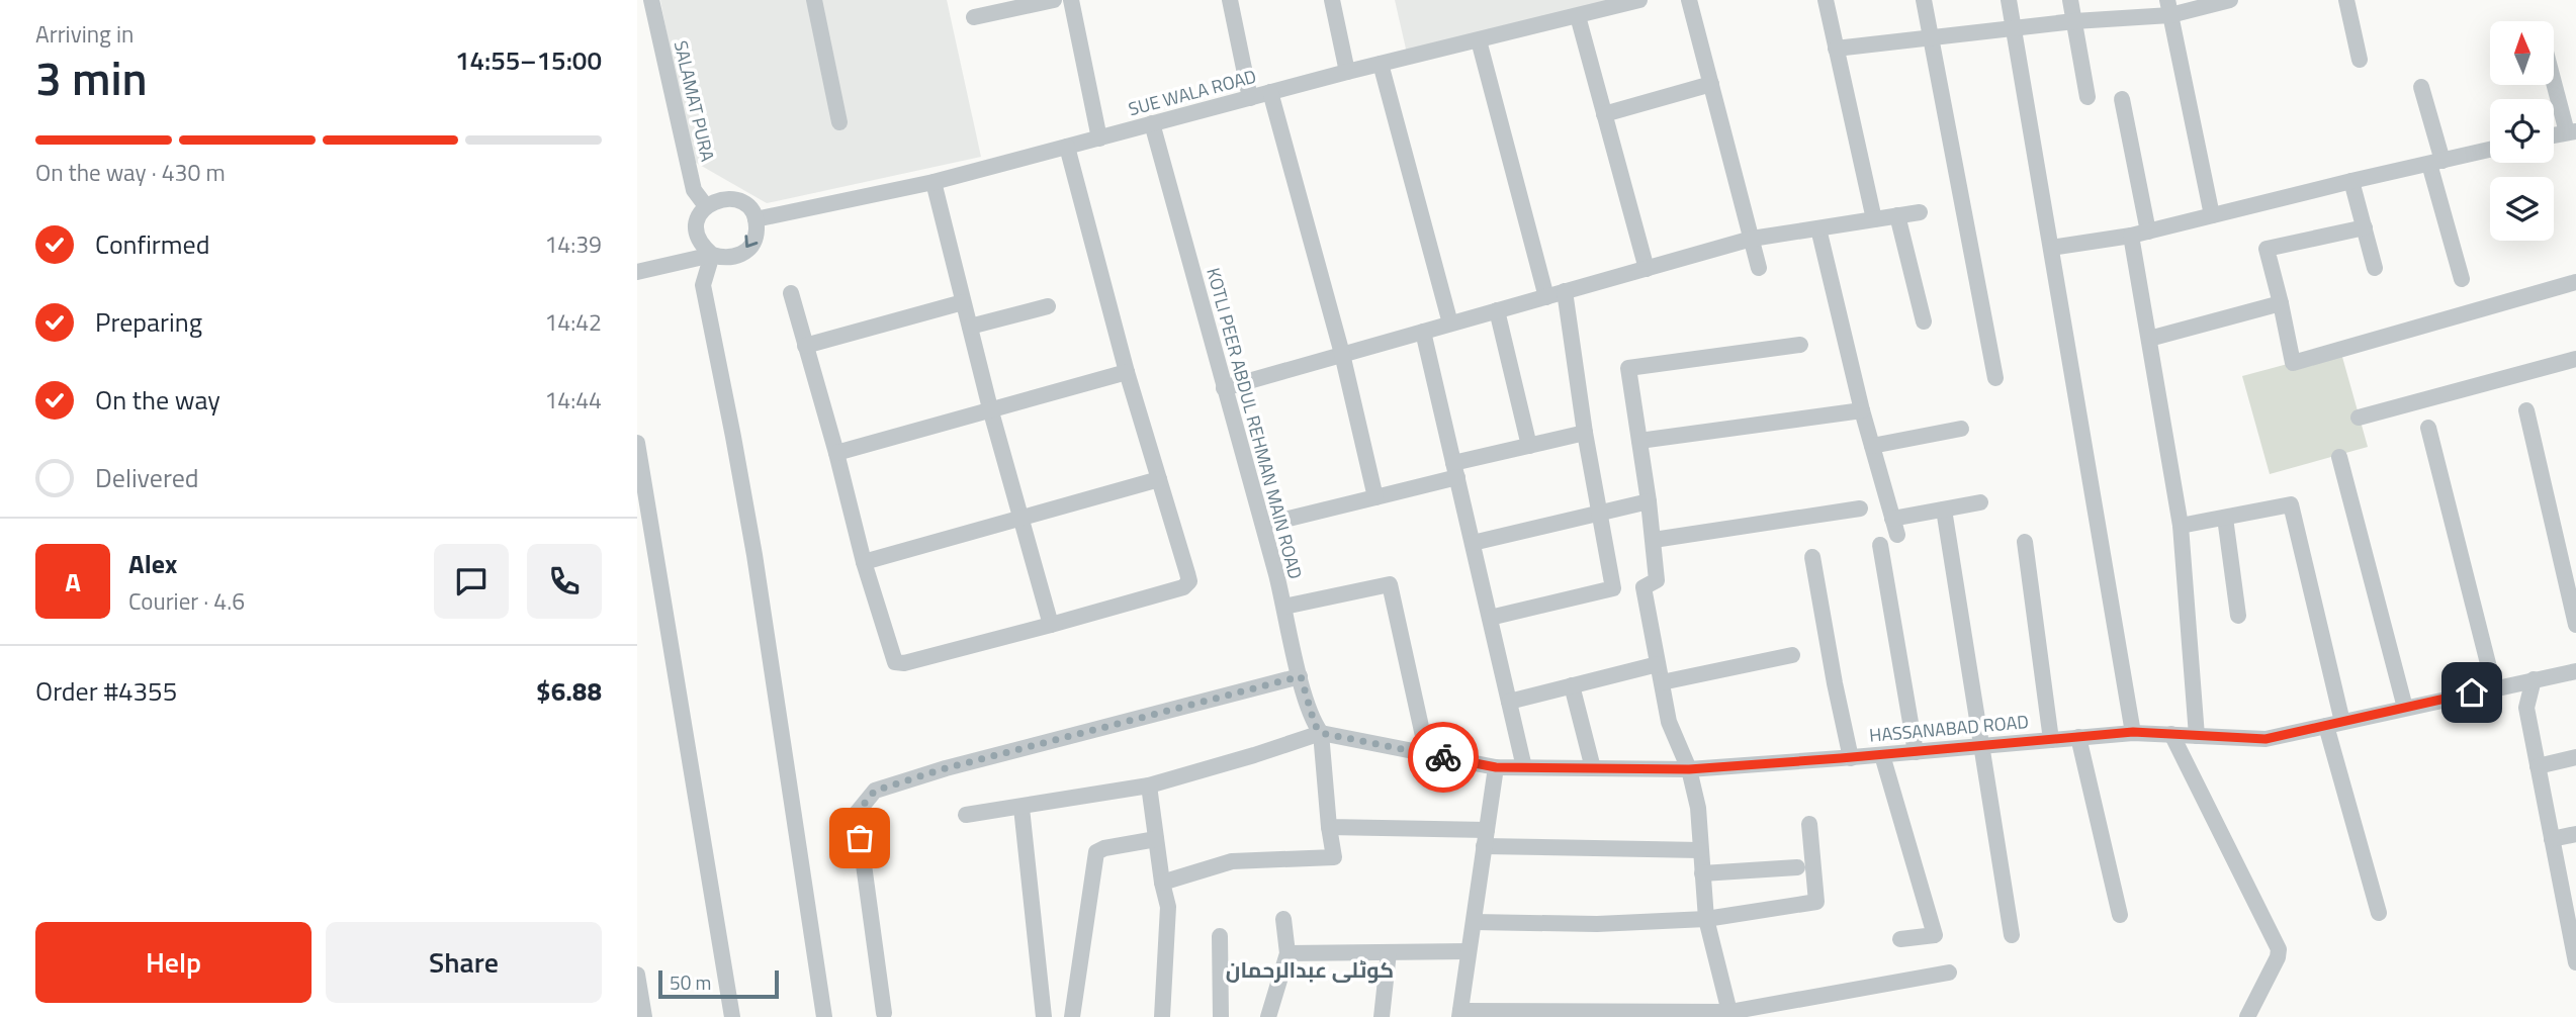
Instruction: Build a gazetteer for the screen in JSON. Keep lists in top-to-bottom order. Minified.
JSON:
{"streets":{"street":["SUE WALA ROAD","SALAMAT PURA","KOTLI PEER ABDUL REHMAN MAIN ROAD","HASSANABAD ROAD"]},"crossings":[["SUE WALA ROAD","SALAMAT PURA"],["SUE WALA ROAD","KOTLI PEER ABDUL REHMAN MAIN ROAD"],["KOTLI PEER ABDUL REHMAN MAIN ROAD","HASSANABAD ROAD"]],"districts":["کوٹلی عبدالرحمان"],"scale_bar":"50 m","north":"top","page":{"heading":["3 min","Arriving in","14:55–15:00"],"panel":["Alex","Courier · 4.6","Order #4355","$6.88"],"bar":"On the way · 430 m","list":[["Confirmed","14:39"],["Preparing","14:42"],["On the way","14:44"],"Delivered"],"round":"A","buttons":["Help","Share"],"scale":"50 m"}}
